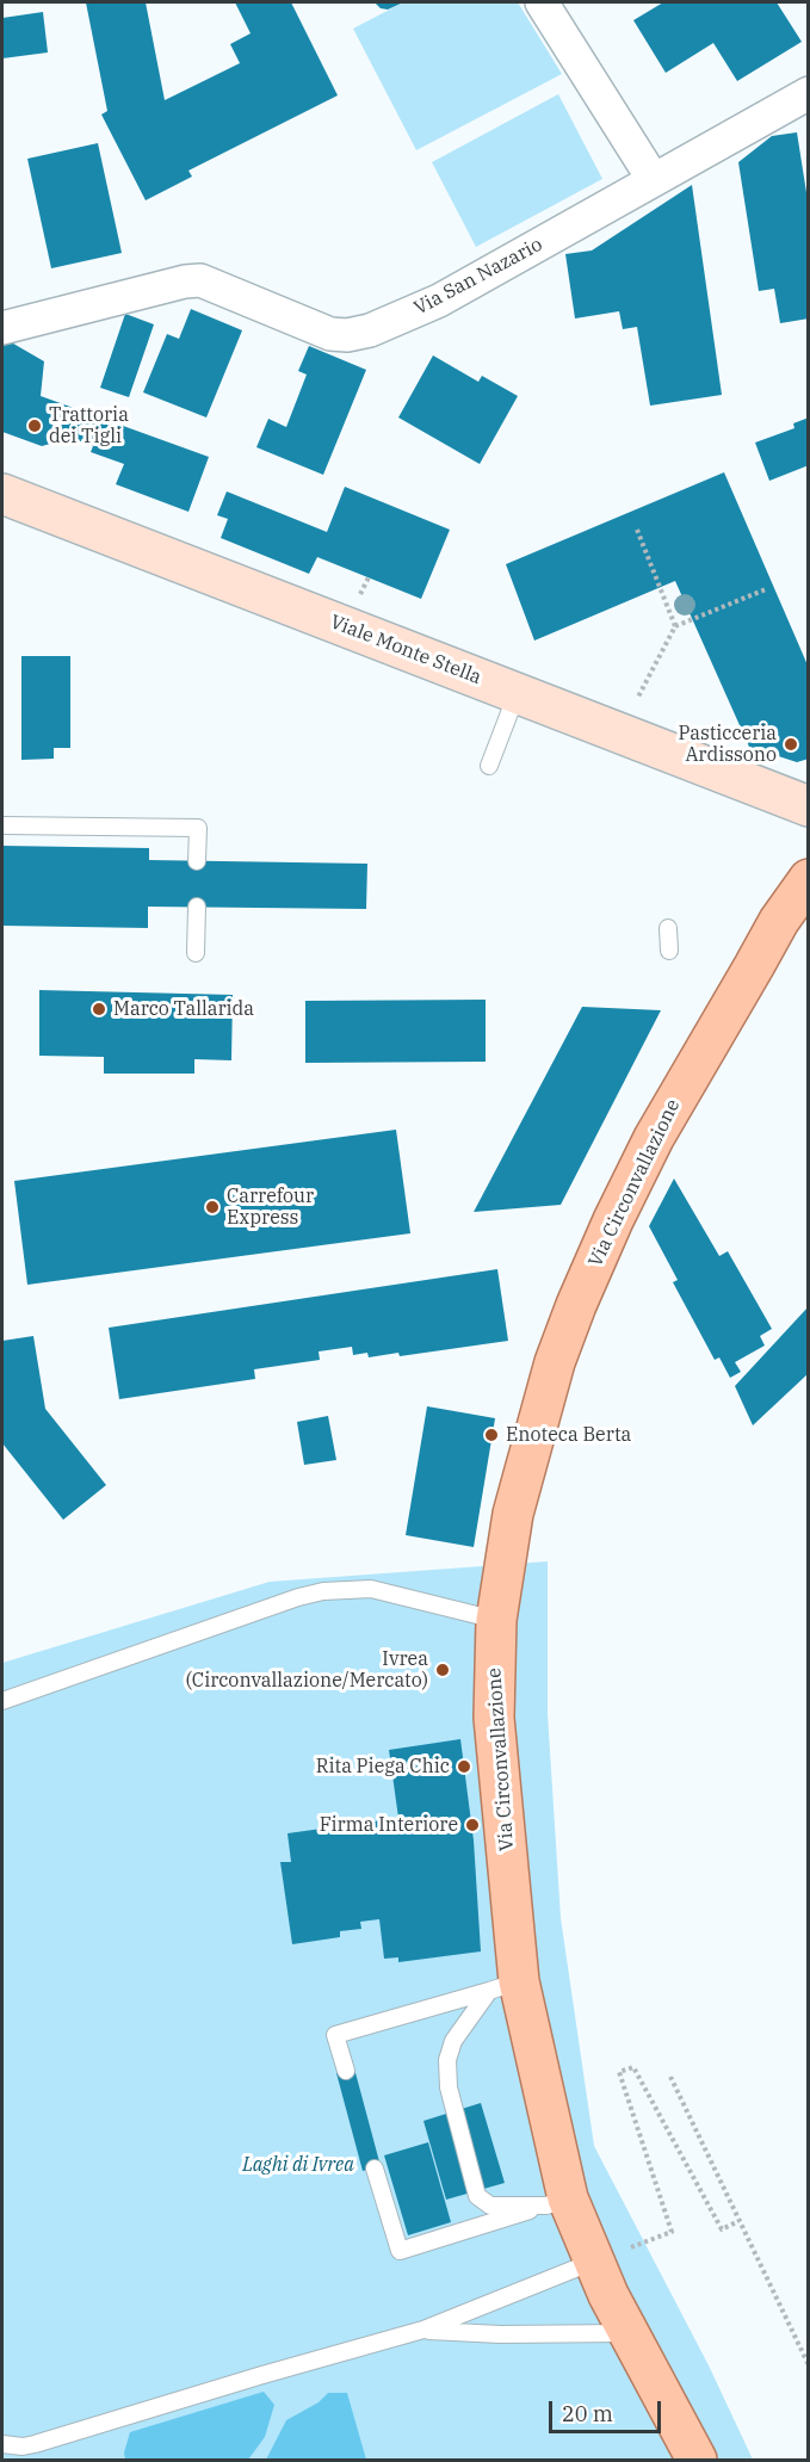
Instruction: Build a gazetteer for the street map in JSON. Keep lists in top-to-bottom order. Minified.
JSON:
{"streets":{"main road":["Viale Monte Stella","Via Circonvallazione"],"street":["Via San Nazario"]},"parks":["Laghi di Ivrea"],"places":["Trattoria dei Tigli","Pasticceria Ardissono","Marco Tallarida","Carrefour Express","Enoteca Berta","Ivrea (Circonvallazione/Mercato)","Rita Piega Chic","Firma Interiore"],"scale_bar":"20 m"}
